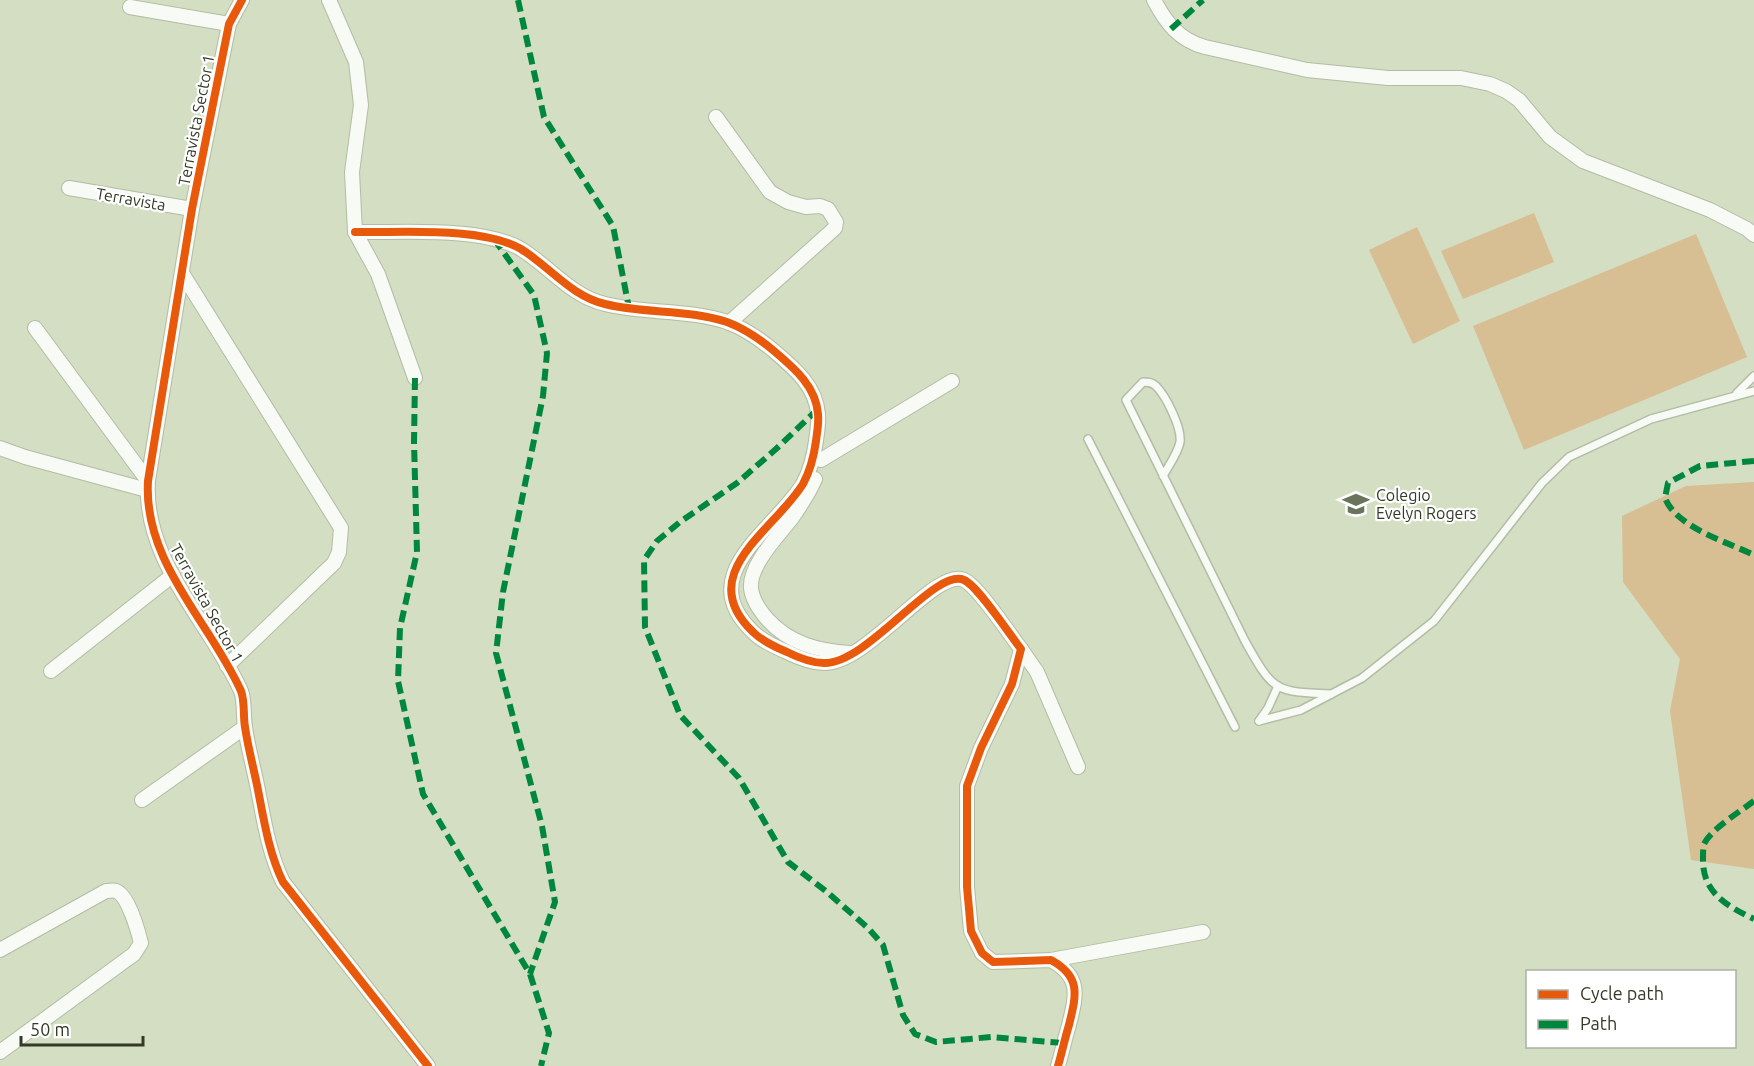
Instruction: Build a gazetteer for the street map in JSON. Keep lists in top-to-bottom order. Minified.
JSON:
{"streets":{"street":["Terravista Sector 1","Terravista"]},"crossings":[["Terravista Sector 1","Terravista"]],"places":{"school or university":["Colegio Evelyn Rogers"]},"legend":["Cycle path","Path"],"scale_bar":"50 m"}
